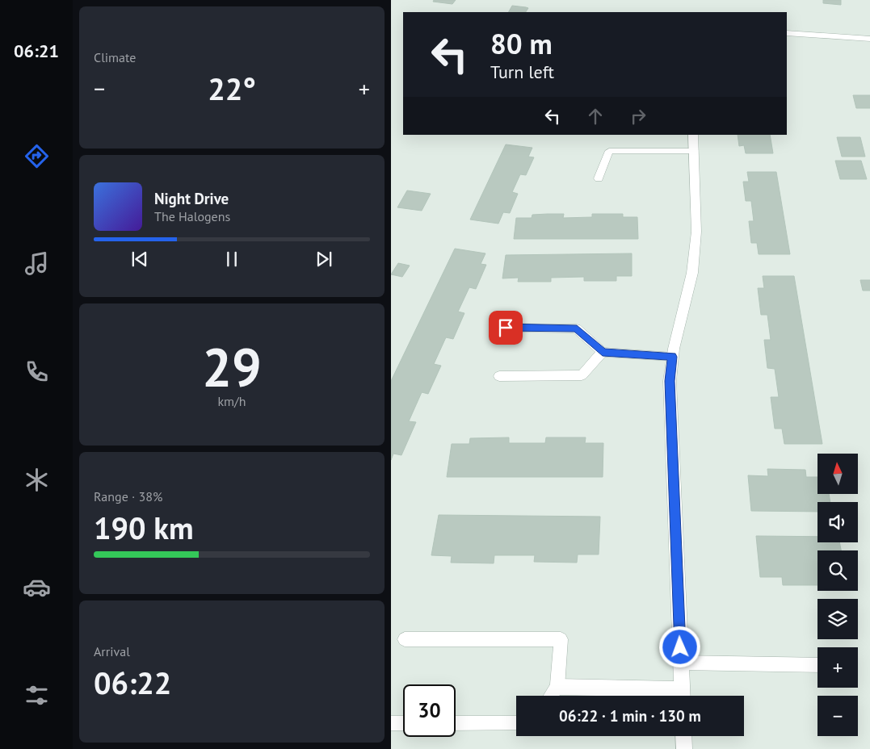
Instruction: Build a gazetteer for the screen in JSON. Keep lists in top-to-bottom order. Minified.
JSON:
{"north":"top","page":{"tabs":"06:21","tile":["Climate",["29","km/h"],["Range · 38%","190 km"],["Arrival","06:22"]],"turn":["80 m","Turn left"],"heat":["−","22°","+"],"song":["Night Drive","The Halogens"],"map_buttons":["+","−"],"limit":"30","trip":"06:22 · 1 min · 130 m"}}
